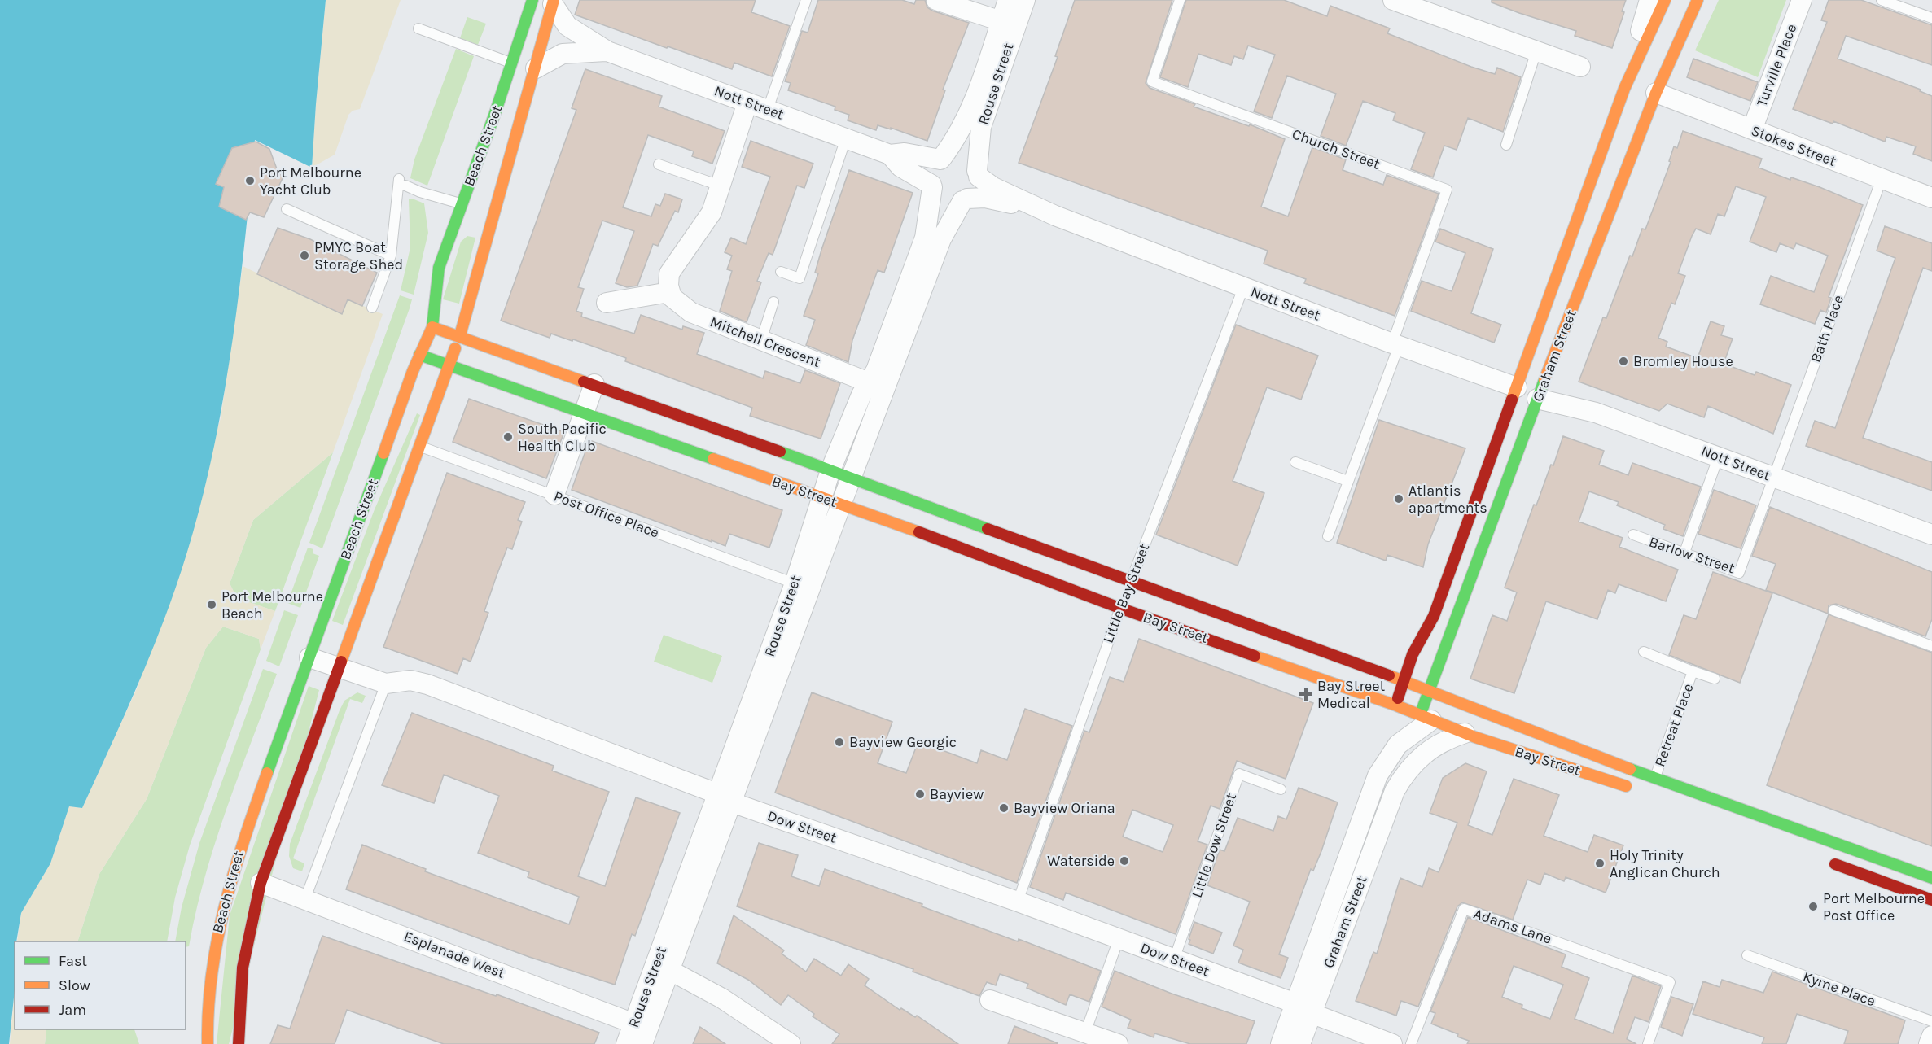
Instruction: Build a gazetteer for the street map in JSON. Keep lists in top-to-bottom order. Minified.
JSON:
{"streets":{"main road":["Beach Street","Graham Street","Bay Street"],"street":["Turville Place","Rouse Street","Nott Street","Stokes Street","Mitchell Crescent","Dow Street","Esplanade West"],"lane":["Church Street","Bath Place","Post Office Place","Barlow Street","Little Bay Street","Retreat Place","Little Dow Street","Adams Lane","Kyme Place"]},"crossings":[["Turville Place","Stokes Street"],["Rouse Street","Nott Street"],["Rouse Street","Mitchell Crescent"],["Rouse Street","Bay Street"],["Rouse Street","Post Office Place"],["Rouse Street","Dow Street"],["Rouse Street","Esplanade West"],["Nott Street","Beach Street"],["Nott Street","Church Street"],["Nott Street","Bath Place"],["Nott Street","Graham Street"],["Nott Street","Barlow Street"],["Nott Street","Little Bay Street"],["Beach Street","Bay Street"],["Beach Street","Post Office Place"],["Beach Street","Dow Street"],["Beach Street","Esplanade West"],["Stokes Street","Bath Place"],["Stokes Street","Graham Street"],["Bath Place","Barlow Street"],["Graham Street","Bay Street"],["Graham Street","Dow Street"],["Bay Street","Little Bay Street"],["Bay Street","Retreat Place"],["Little Bay Street","Dow Street"],["Dow Street","Little Dow Street"]],"places":{"other":["Port Melbourne Yacht Club","PMYC Boat Storage Shed","Bromley House","South Pacific Health Club","Atlantis apartments","Port Melbourne Beach","Bayview Georgic","Bayview","Bayview Oriana","Waterside","Holy Trinity Anglican Church","Port Melbourne Post Office"],"health":["Bay Street Medical"]},"legend":["Fast","Slow","Jam"]}
